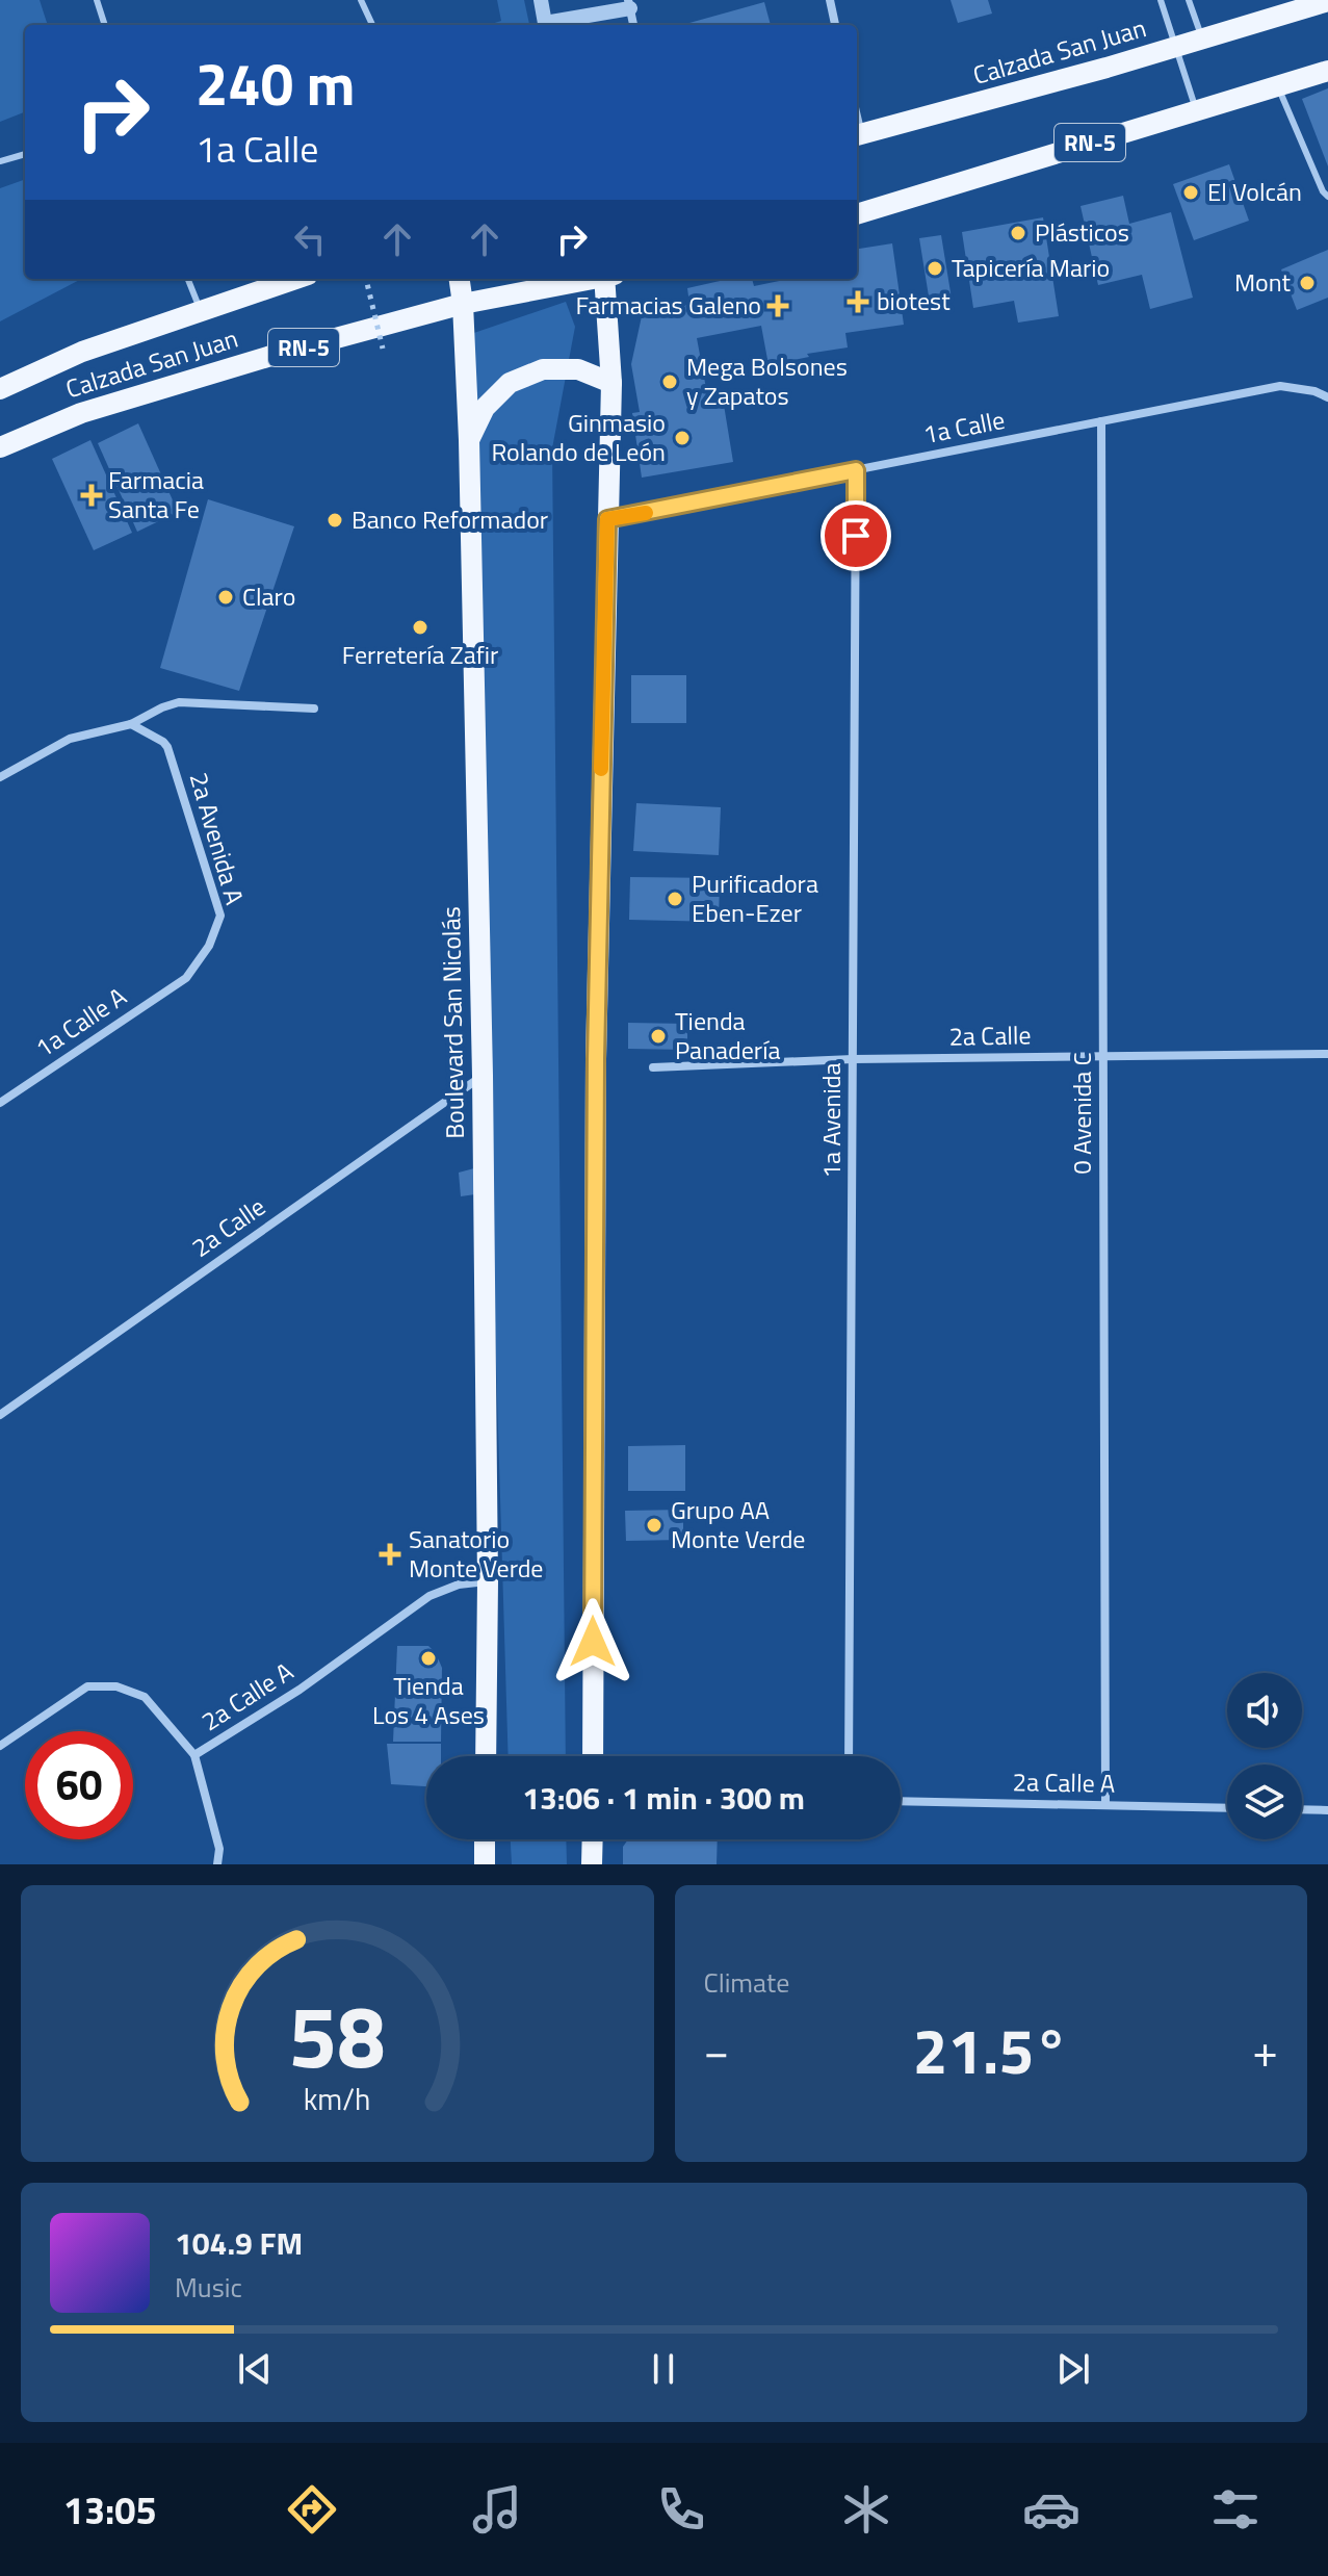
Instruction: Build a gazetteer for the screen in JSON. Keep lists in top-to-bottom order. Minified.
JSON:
{"streets":{"main road":["Calzada San Juan","RN-5","Boulevard San Nicolás"],"street":["1a Calle","2a Avenida A","1a Calle A","2a Calle","0 Avenida C","1a Avenida","2a Calle A"]},"crossings":[["Calzada San Juan","Boulevard San Nicolás"],["1a Calle","0 Avenida C"],["1a Calle","1a Avenida"],["2a Avenida A","1a Calle A"],["Boulevard San Nicolás","2a Calle"],["Boulevard San Nicolás","2a Calle A"],["2a Calle","0 Avenida C"],["2a Calle","1a Avenida"],["0 Avenida C","2a Calle A"]],"places":{"other":["El Volcán","Plásticos","Tapicería Mario","Mont","Mega Bolsones y Zapatos","Ginmasio Rolando de León","Banco Reformador","Claro","Ferretería Zafir","Purificadora Eben-Ezer","Tienda Panadería","Grupo AA Monte Verde","Tienda Los 4 Ases"],"health":["biotest","Farmacias Galeno","Farmacia Santa Fe","Sanatorio Monte Verde"]},"page":{"turn":["240 m","1a Calle"],"limit":"60","trip":"13:06 · 1 min · 300 m","tile":"Climate","heat":["−","21.5°","+"],"song":["104.9 FM","Music"],"tabs":"13:05","gauge":["58","km/h"]}}
